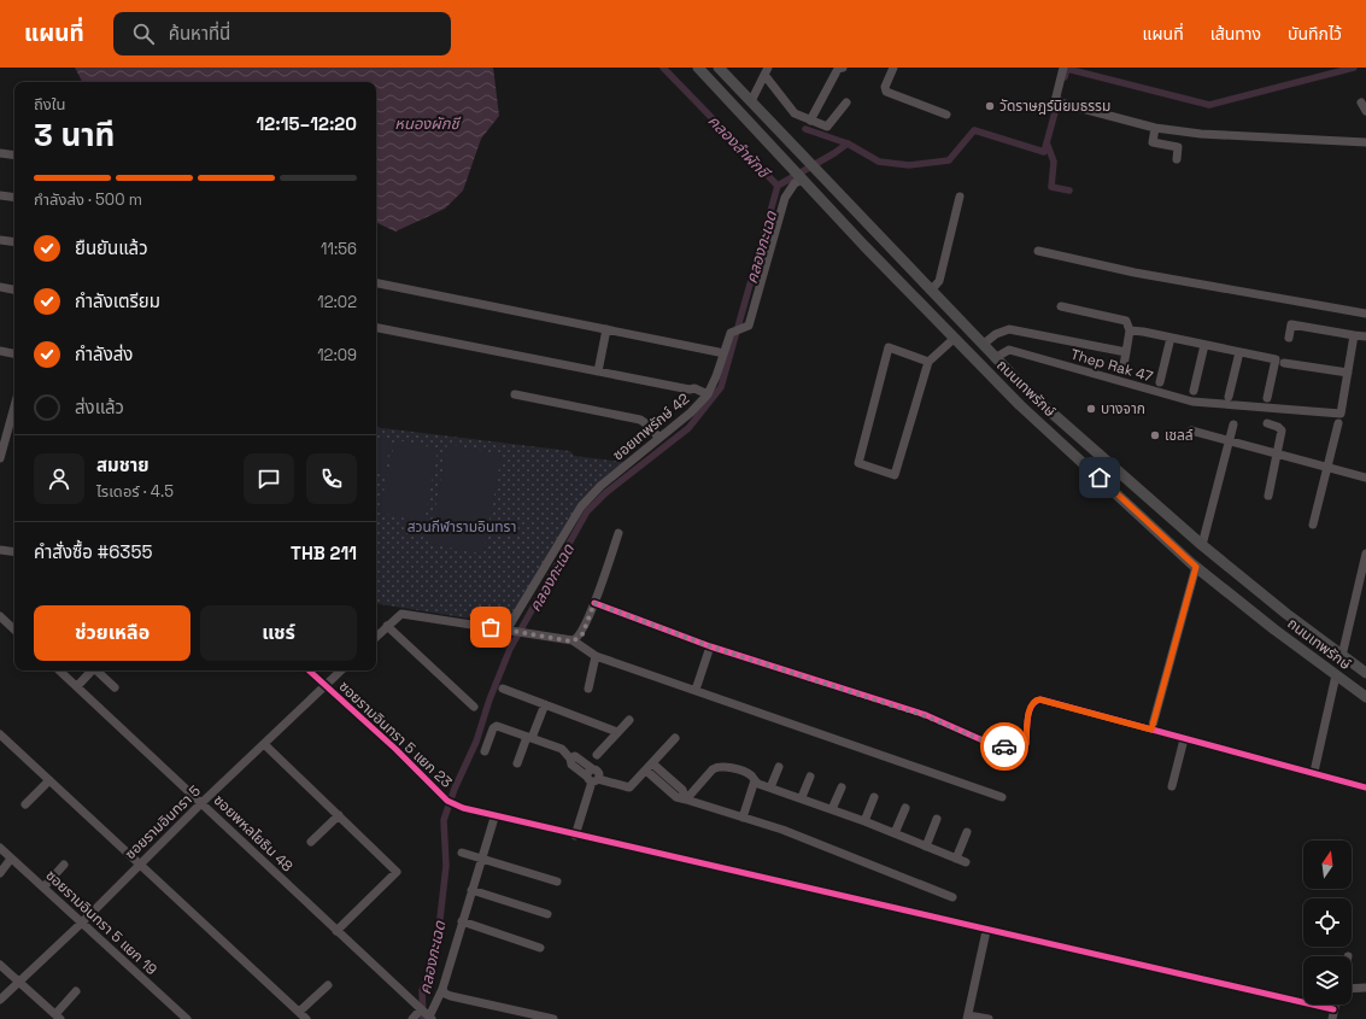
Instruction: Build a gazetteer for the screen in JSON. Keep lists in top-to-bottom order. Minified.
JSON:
{"streets":{"main road":["ถนนเทพรักษ์"],"street":["Thep Rak 47","ซอยเทพรักษ์ 42","ซอยรามอินทรา 5 แยก 23","ซอยรามอินทรา 5","ซอยพหลโยธิน 48","ซอยรามอินทรา 5 แยก 19"]},"crossings":[["Thep Rak 47","ถนนเทพรักษ์"],["ถนนเทพรักษ์","ซอยเทพรักษ์ 42"],["ซอยรามอินทรา 5 แยก 23","ซอยรามอินทรา 5"],["ซอยรามอินทรา 5","ซอยพหลโยธิน 48"],["ซอยรามอินทรา 5","ซอยรามอินทรา 5 แยก 19"]],"water":["หนองผักชี","คลองลำผักชี","คลองกะเฉด"],"parks":["สวนกีฬารามอินทรา"],"places":["วัดราษฎร์นิยมธรรม","บางจาก","เชลล์"],"north":"top","page":{"header":"แผนที่","search":"ค้นหาที่นี่","nav":["แผนที่","เส้นทาง","บันทึกไว้"],"heading":["3 นาที","ถึงใน","12:15–12:20"],"panel":["สมชาย","ไรเดอร์ · 4.5","คำสั่งซื้อ #6355","THB 211"],"bar":"กำลังส่ง · 500 m","list":[["ยืนยันแล้ว","11:56"],["กำลังเตรียม","12:02"],["กำลังส่ง","12:09"],"ส่งแล้ว"],"buttons":["ช่วยเหลือ","แชร์"]}}
